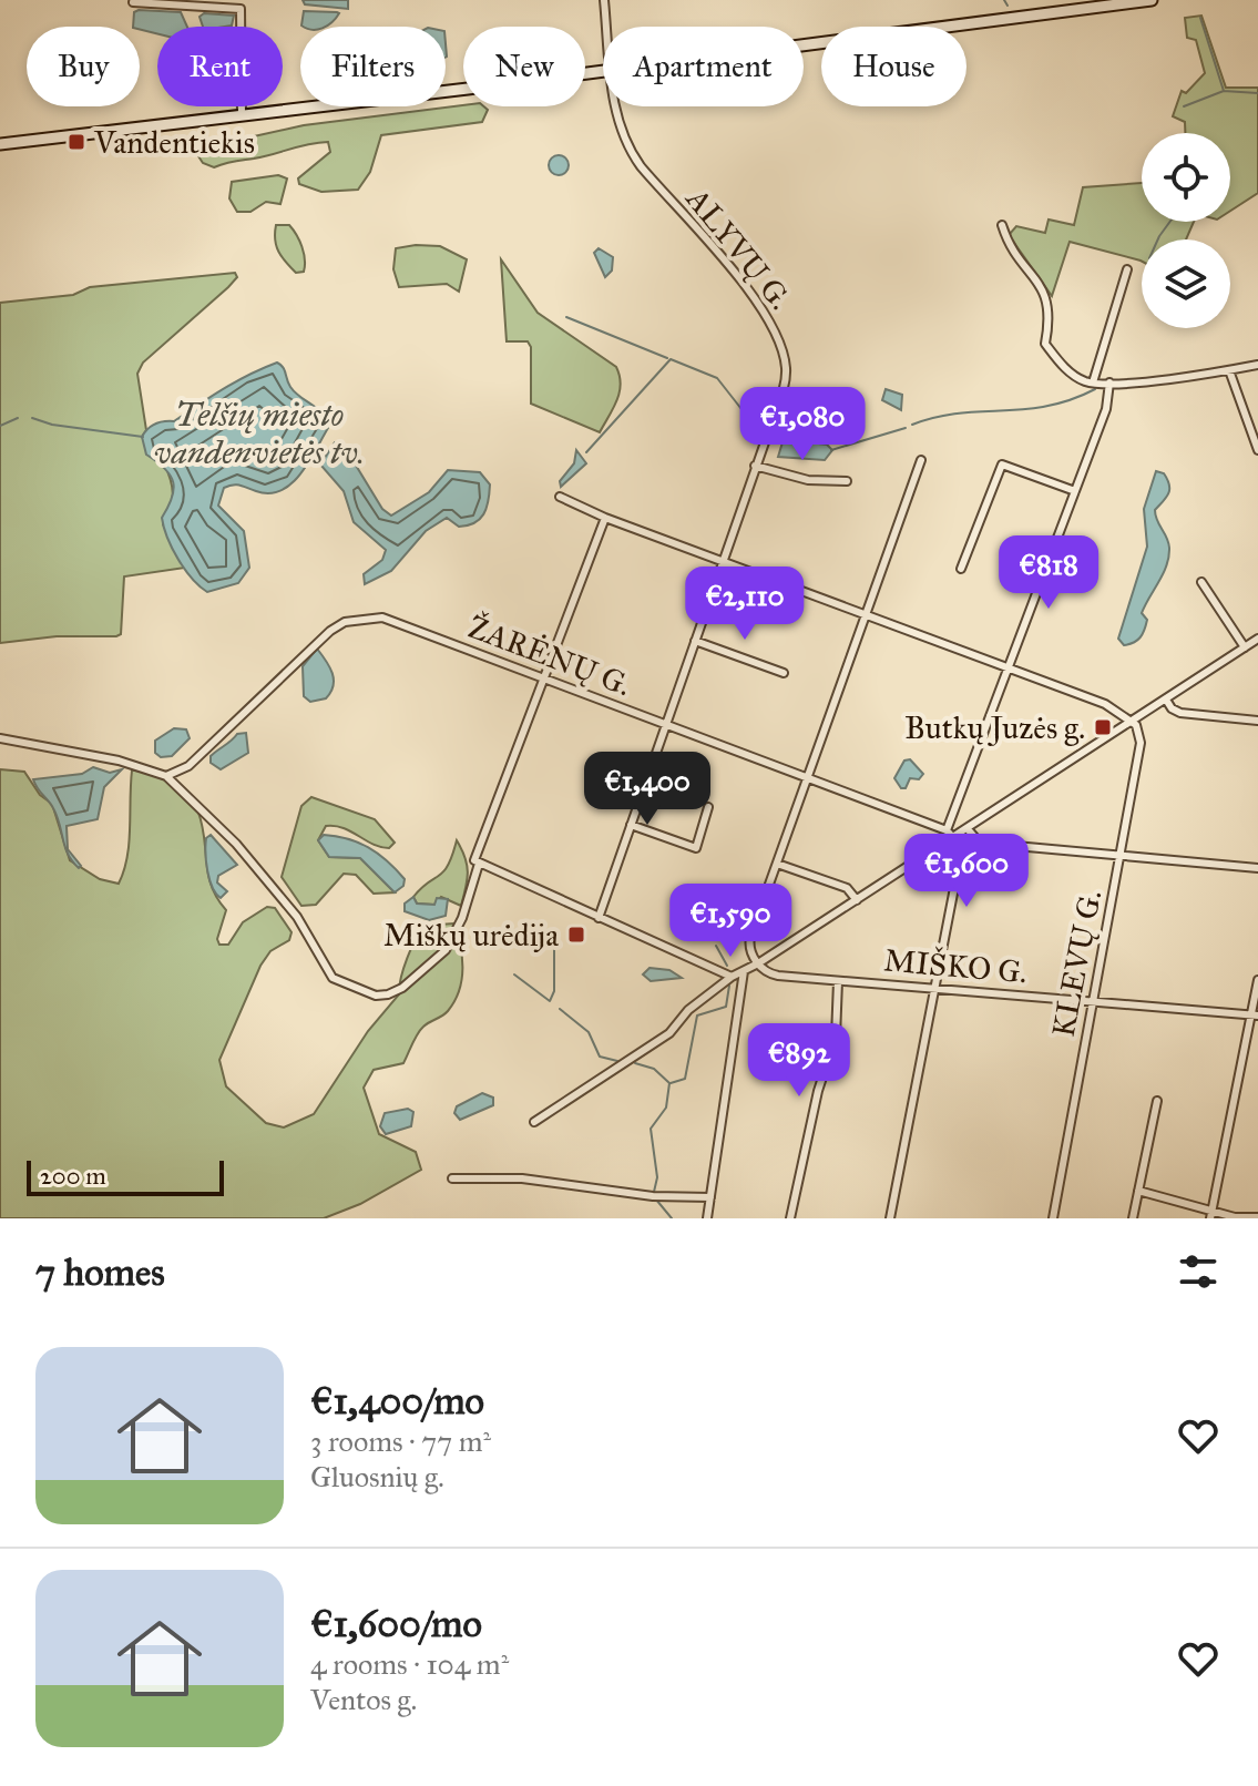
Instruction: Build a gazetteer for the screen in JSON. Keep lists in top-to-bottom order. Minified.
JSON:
{"streets":{"street":["ALYVŲ G.","ŽARĖNŲ G.","KLEVŲ G.","MIŠKO G."]},"crossings":[["ALYVŲ G.","ŽARĖNŲ G."],["KLEVŲ G.","MIŠKO G."]],"water":["Telšių miesto vandenvietės tv."],"places":{"transit":["Vandentiekis","Butkų Juzės g.","Miškų urėdija"]},"scale_bar":"200 m","page":{"chip":["Buy","Rent","Filters","New","Apartment","House"],"price":["€1,080","€818","€2,110","€1,400","€1,600","€1,590","€892"],"scale":"200 m","heading":"7 homes","list":[{"name":"€1,400/mo","note":"3 rooms · 77 m² · Gluosnių g."},{"name":"€1,600/mo","note":"4 rooms · 104 m² · Ventos g."}]}}
